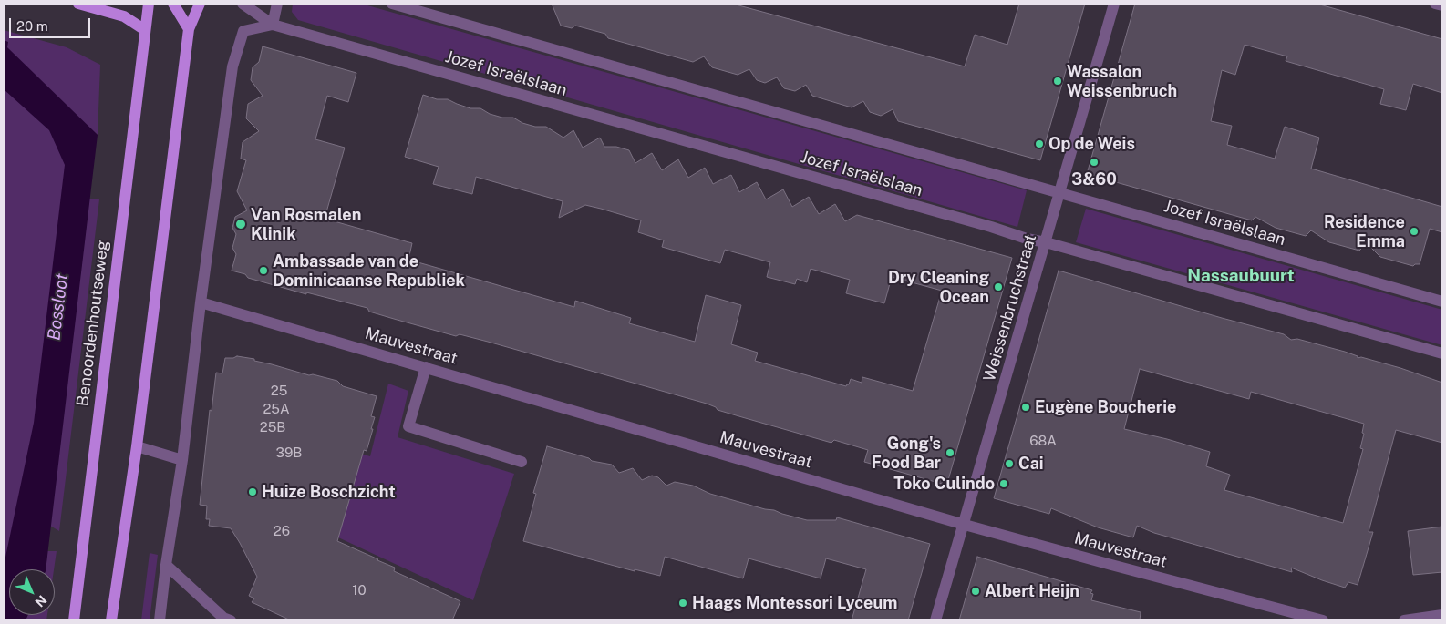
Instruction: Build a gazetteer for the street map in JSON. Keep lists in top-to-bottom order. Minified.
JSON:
{"streets":{"main road":["Benoordenhoutseweg"],"street":["Jozef Israëlslaan","Weissenbruchstraat","Mauvestraat"]},"crossings":[["Jozef Israëlslaan","Weissenbruchstraat"],["Weissenbruchstraat","Mauvestraat"]],"districts":["Nassaubuurt"],"water":["Bossloot"],"places":["Wassalon Weissenbruch","Op de Weis","3&60","Van Rosmalen Klinik","Residence Emma","Ambassade van de Dominicaanse Republiek","Dry Cleaning Ocean","Eugène Boucherie","Gong's Food Bar","Cai","Toko Culindo","Huize Boschzicht","Albert Heijn","Haags Montessori Lyceum"],"house_numbers":["25","25A","25B","68A","39B","26","10"],"scale_bar":"20 m","north":"bottom right"}
